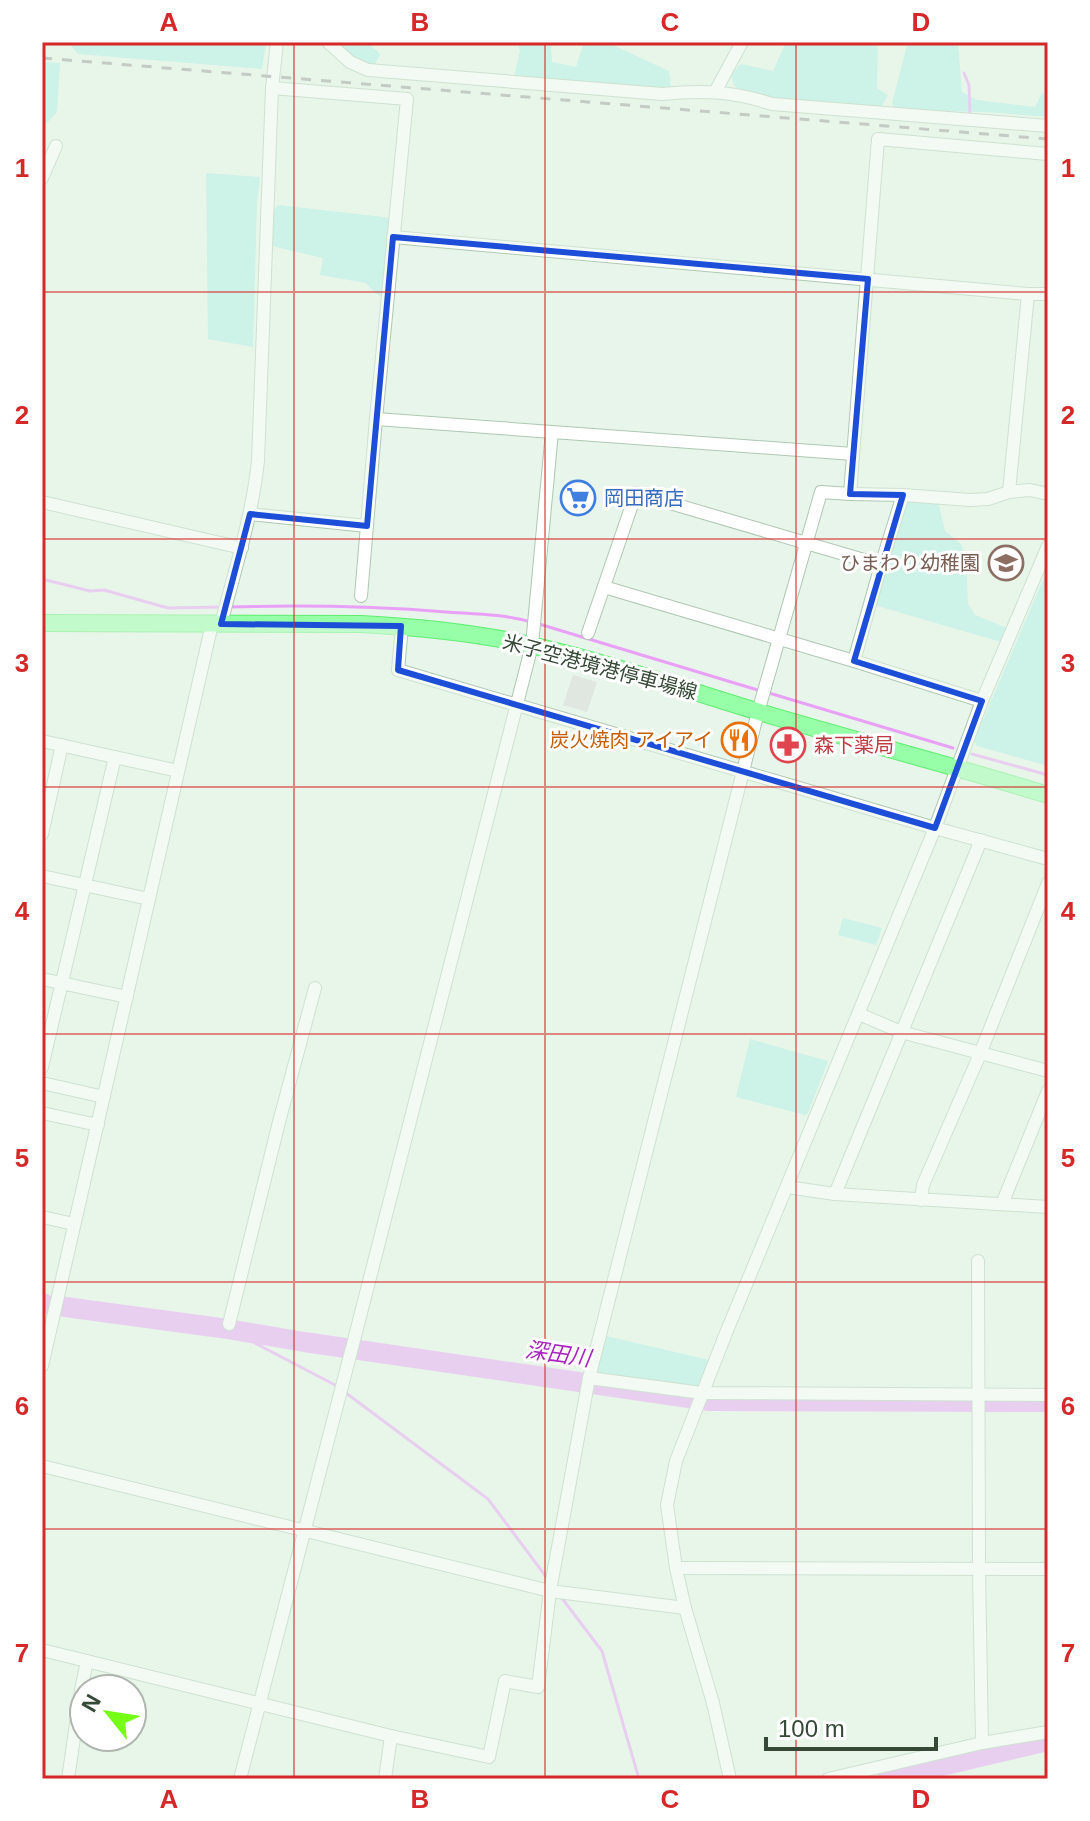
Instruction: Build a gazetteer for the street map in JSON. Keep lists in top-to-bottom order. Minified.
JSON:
{"streets":{"main road":["米子空港境港停車場線"]},"water":["深田川"],"places":{"supermarket":["岡田商店"],"school or university":["ひまわり幼稚園"],"restaurant":["炭火焼肉 アイアイ"],"pharmacy":["森下薬局"]},"scale_bar":"100 m","north":"top left","grid":{"columns":["A","B","C","D"],"rows":["1","2","3","4","5","6","7"]}}
